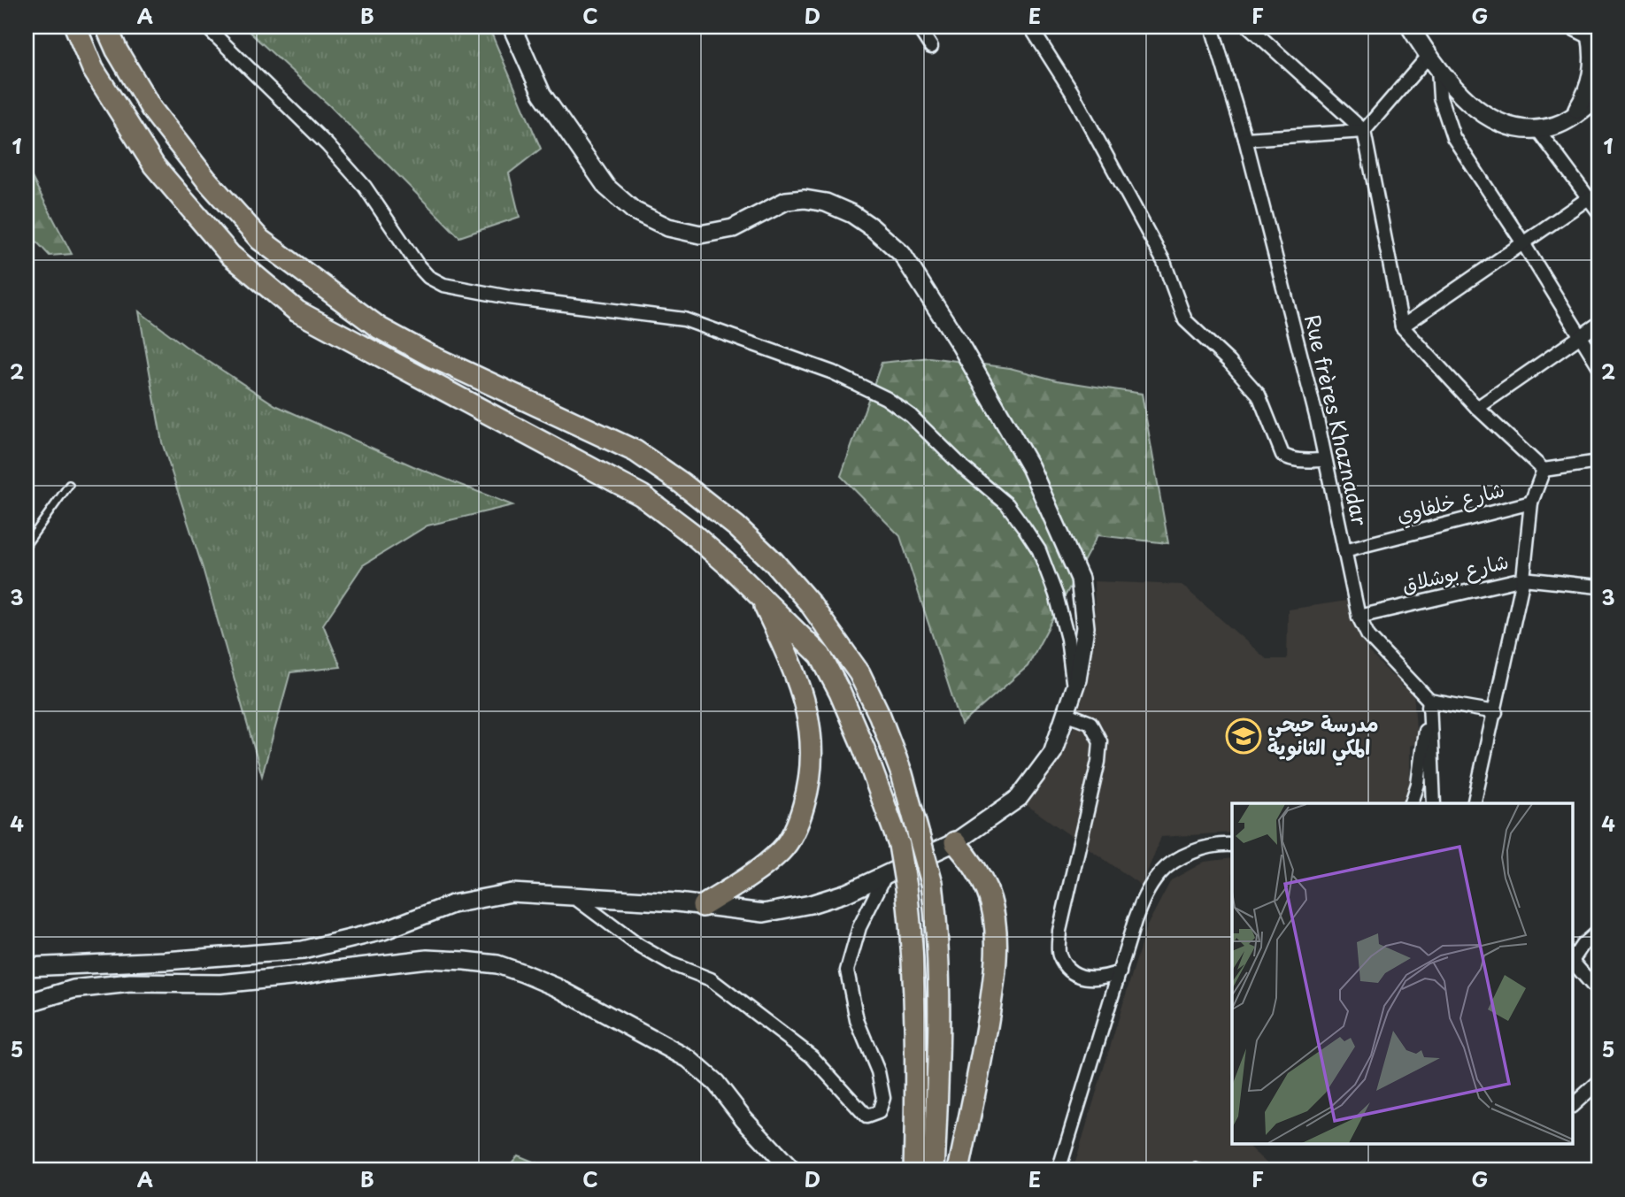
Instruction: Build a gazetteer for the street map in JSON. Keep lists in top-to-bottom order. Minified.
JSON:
{"streets":{"street":["Rue frères Khaznadar","شارع خلفاوي","شارع بوشلاق"]},"crossings":[["Rue frères Khaznadar","شارع خلفاوي"],["Rue frères Khaznadar","شارع بوشلاق"]],"places":{"school or university":["مدرسة حيحي المكي الثانوية"]},"grid":{"columns":["A","B","C","D","E","F","G"],"rows":["1","2","3","4","5"]}}
